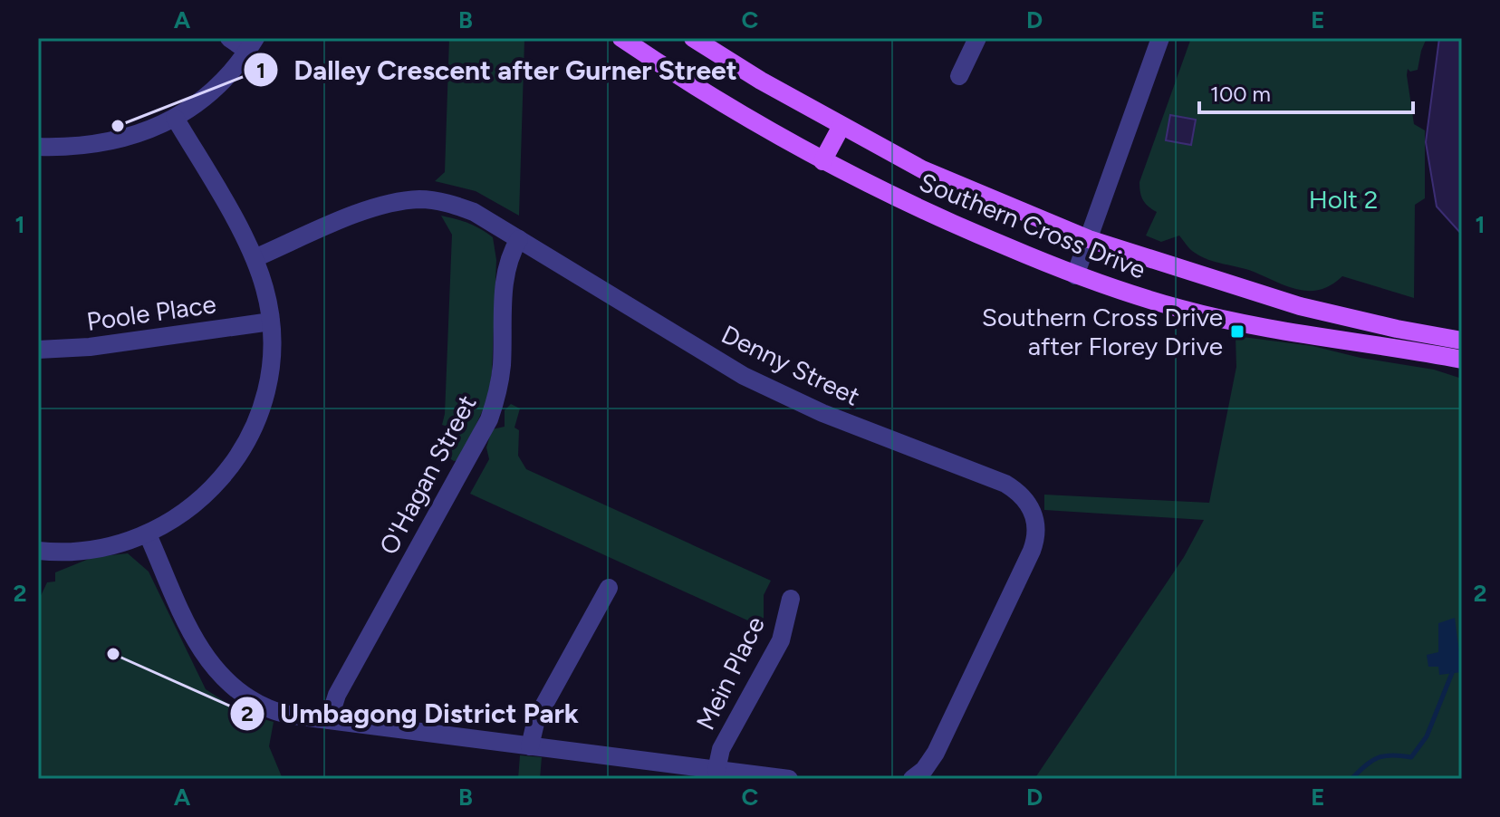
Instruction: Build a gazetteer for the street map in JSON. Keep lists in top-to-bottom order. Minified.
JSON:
{"streets":{"main road":["Southern Cross Drive"],"street":["Poole Place","Denny Street","O'Hagan Street","Mein Place"]},"crossings":[["Denny Street","O'Hagan Street"]],"parks":["Holt 2"],"places":{"other":["Dalley Crescent after Gurner Street","Umbagong District Park"],"transit":["Southern Cross Drive after Florey Drive"]},"scale_bar":"100 m","grid":{"columns":["A","B","C","D","E"],"rows":["1","2"]}}
